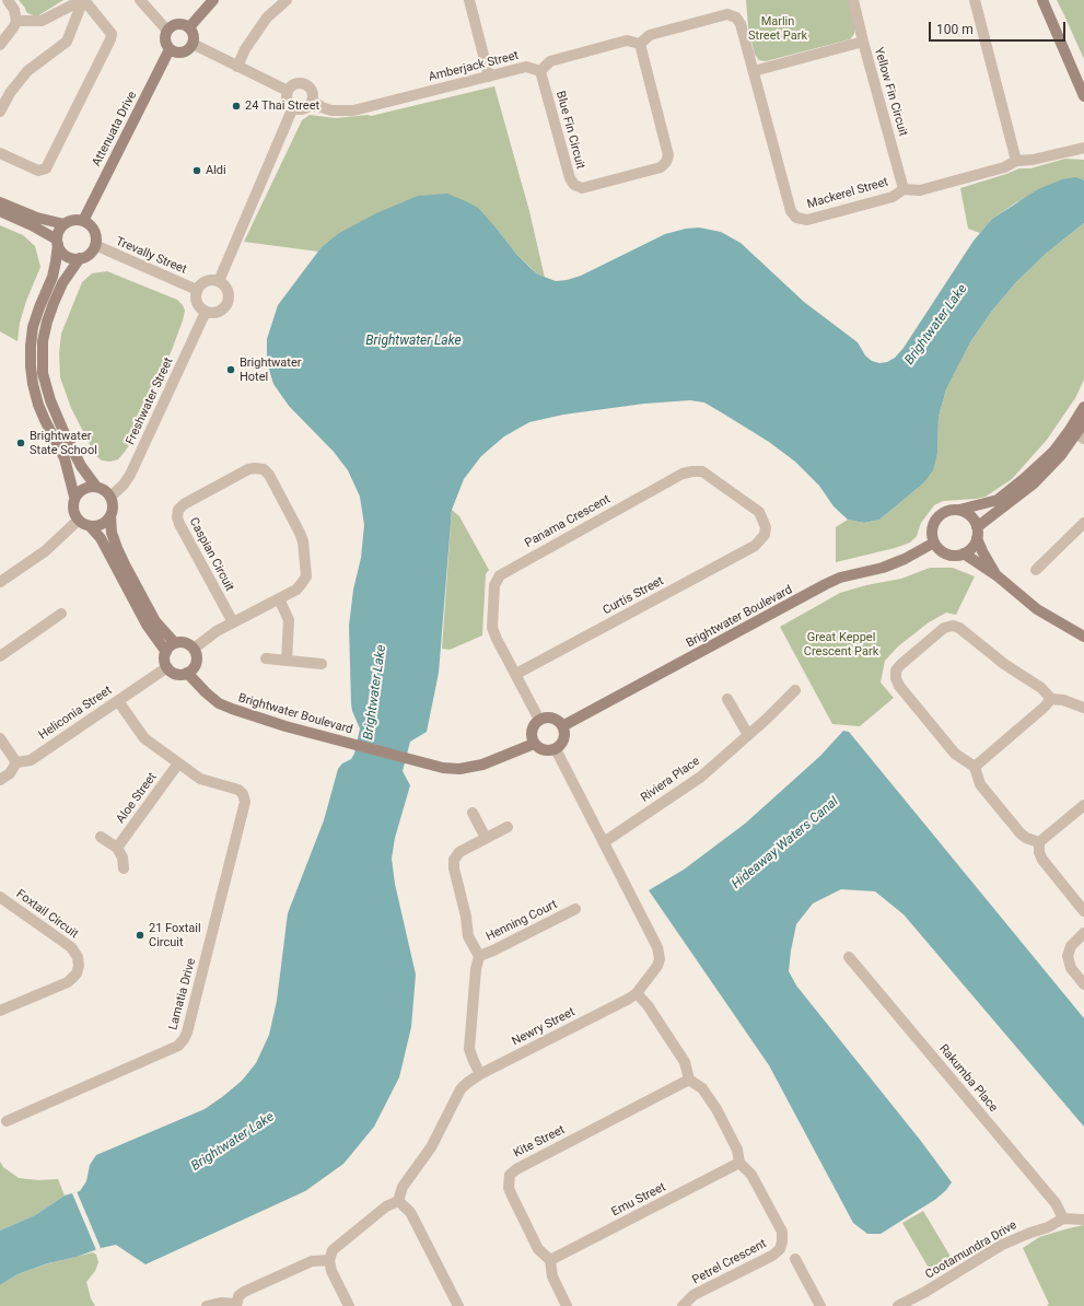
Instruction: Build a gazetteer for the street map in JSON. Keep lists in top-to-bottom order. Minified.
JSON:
{"streets":{"street":["Amberjack Street","Yellow Fin Circuit","Attenuata Drive","Blue Fin Circuit","Mackerel Street","Trevally Street","Freshwater Street","Panama Crescent","Caspian Circuit","Curtis Street","Brightwater Boulevard","Heliconia Street","Riviera Place","Aloe Street","Foxtail Circuit","Henning Court","Lamatia Drive","Newry Street","Rakumba Place","Kite Street","Emu Street","Cootamundra Drive","Petrel Crescent"]},"crossings":[["Amberjack Street","Blue Fin Circuit"],["Yellow Fin Circuit","Mackerel Street"],["Attenuata Drive","Trevally Street"],["Blue Fin Circuit","Mackerel Street"],["Trevally Street","Freshwater Street"],["Panama Crescent","Curtis Street"],["Panama Crescent","Brightwater Boulevard"],["Panama Crescent","Newry Street"],["Caspian Circuit","Brightwater Boulevard"],["Caspian Circuit","Heliconia Street"],["Brightwater Boulevard","Heliconia Street"],["Brightwater Boulevard","Newry Street"],["Heliconia Street","Lamatia Drive"],["Riviera Place","Newry Street"],["Aloe Street","Lamatia Drive"],["Rakumba Place","Cootamundra Drive"],["Kite Street","Emu Street"],["Kite Street","Petrel Crescent"],["Emu Street","Petrel Crescent"]],"water":["Brightwater Lake","Hideaway Waters Canal"],"parks":["Marlin Street Park","Great Keppel Crescent Park"],"places":["24 Thai Street","Aldi","Brightwater Hotel","Brightwater State School","21 Foxtail Circuit"],"scale_bar":"100 m"}
